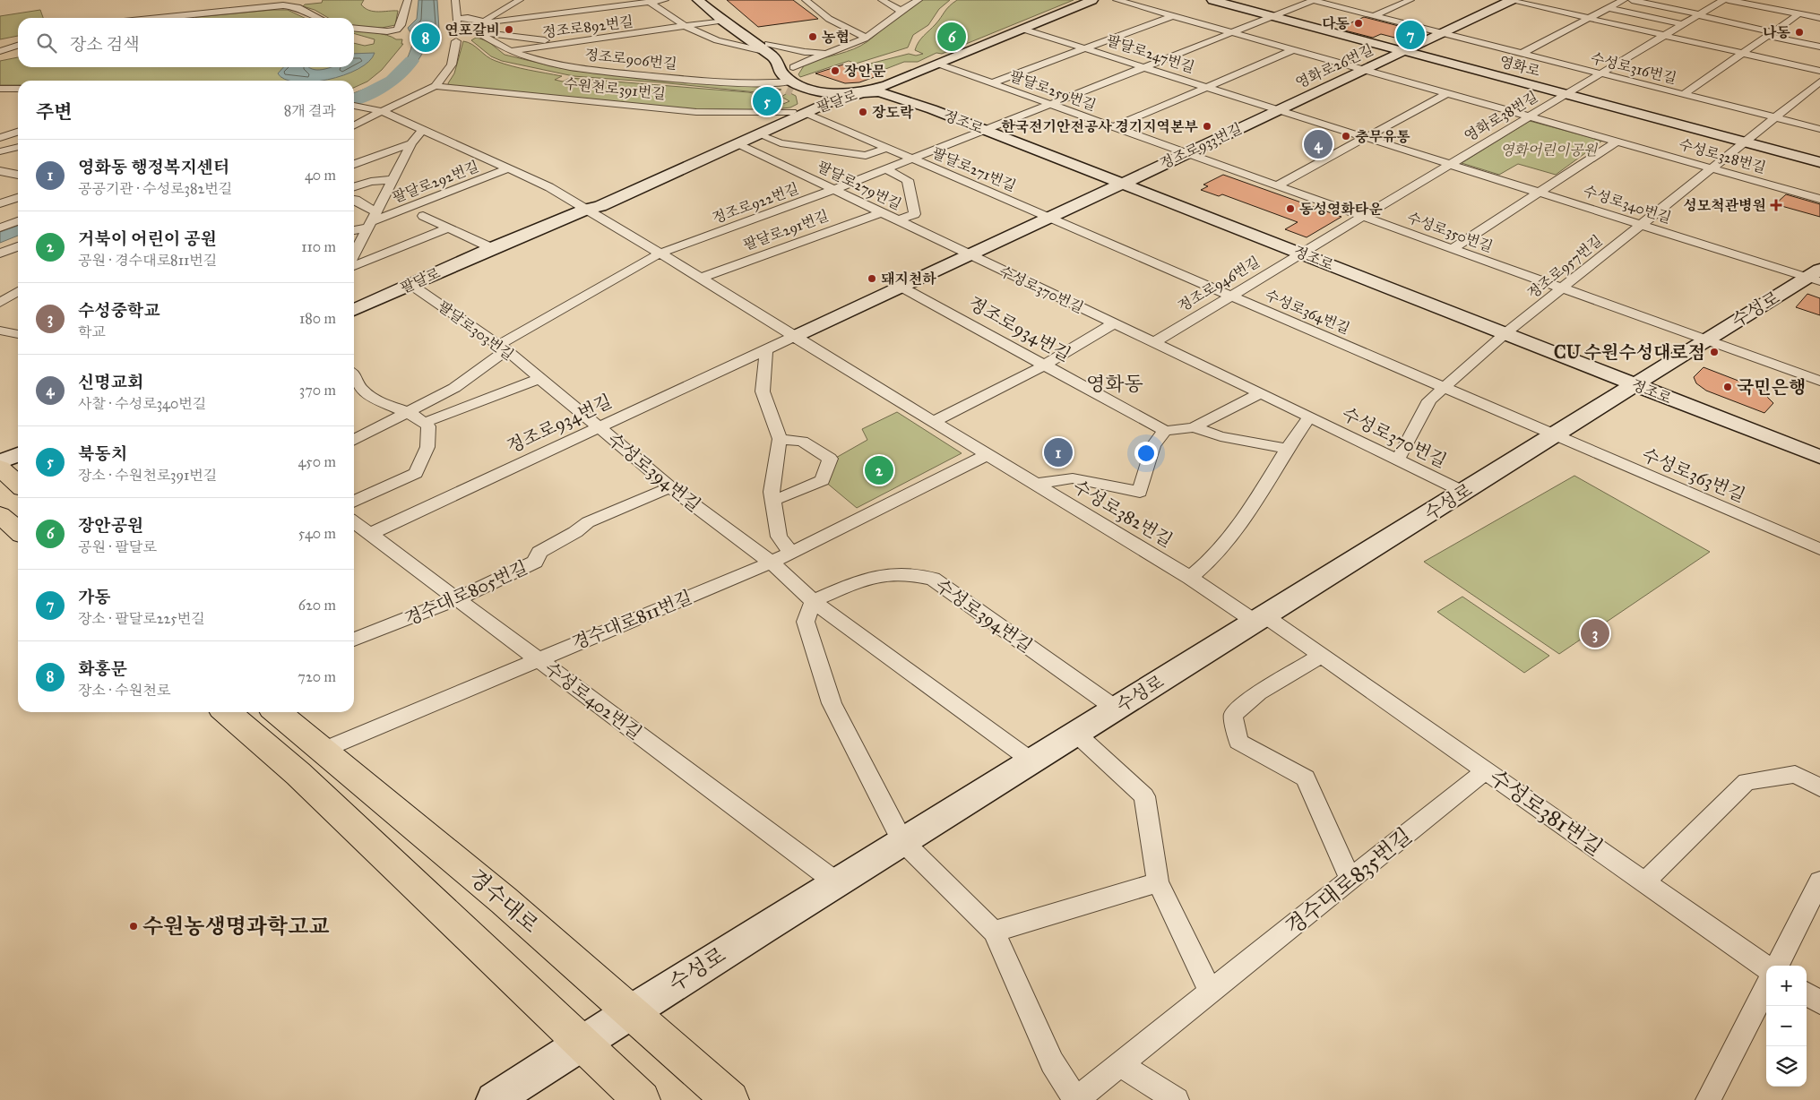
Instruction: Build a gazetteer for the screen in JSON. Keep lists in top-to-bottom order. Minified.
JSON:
{"streets":{"main road":["경수대로"],"street":["정조로892번길","팔달로247번길","정조로906번길","영화로26번길","영화로","수성로316번길","수원천로391번길","팔달로259번길","팔달로","영화로38번길","정조로","정조로933번길","수성로328번길","팔달로271번길","팔달로292번길","팔달로279번길","정조로922번길","수성로340번길","팔달로291번길","수성로350번길","정조로957번길","정조로946번길","수성로370번길","수성로","수성로364번길","정조로934번길","팔달로303번길","수성로394번길","수성로363번길","수성로382번길","경수대로805번길","경수대로811번길","수성로402번길","수성로381번길","경수대로835번길"]},"crossings":[["정조로892번길","정조로906번길"],["팔달로247번길","영화로26번길"],["팔달로247번길","팔달로259번길"],["팔달로247번길","팔달로"],["팔달로247번길","정조로933번길"],["팔달로247번길","수성로340번길"],["정조로906번길","정조로"],["영화로26번길","영화로"],["영화로26번길","수성로316번길"],["영화로26번길","정조로933번길"],["영화로26번길","수성로328번길"],["영화로26번길","수성로340번길"],["영화로","영화로38번길"],["영화로","정조로957번길"],["수성로316번길","영화로38번길"],["수성로316번길","정조로957번길"],["수원천로391번길","팔달로"],["수원천로391번길","팔달로271번길"],["팔달로259번길","팔달로"],["팔달로259번길","정조로933번길"],["팔달로259번길","수성로350번길"],["팔달로","정조로"],["팔달로","팔달로271번길"],["팔달로","팔달로292번길"],["팔달로","팔달로279번길"],["팔달로","팔달로303번길"],["영화로38번길","수성로328번길"],["영화로38번길","수성로340번길"],["영화로38번길","수성로350번길"],["영화로38번길","정조로946번길"],["정조로","정조로933번길"],["정조로","정조로922번길"],["정조로","정조로957번길"],["정조로","정조로946번길"],["정조로","수성로"],["정조로","정조로934번길"],["정조로933번길","수성로340번길"],["정조로933번길","수성로350번길"],["정조로933번길","정조로934번길"],["수성로328번길","정조로957번길"],["팔달로271번길","정조로922번길"],["팔달로271번길","수성로364번길"],["팔달로271번길","정조로934번길"],["팔달로279번길","정조로922번길"],["팔달로279번길","팔달로291번길"],["팔달로279번길","수성로370번길"],["팔달로279번길","정조로934번길"],["수성로340번길","정조로957번길"],["수성로340번길","수성로"],["수성로350번길","정조로957번길"],["수성로350번길","정조로946번길"],["수성로350번길","수성로"],["정조로957번길","수성로370번길"],["정조로957번길","수성로364번길"],["정조로946번길","수성로370번길"],["정조로946번길","수성로364번길"],["수성로370번길","수성로"],["수성로370번길","정조로934번길"],["수성로","수성로364번길"],["수성로","수성로394번길"],["수성로","수성로363번길"],["수성로","수성로382번길"],["수성로","수성로402번길"],["수성로","수성로381번길"],["수성로","경수대로"],["수성로364번길","정조로934번길"],["수성로364번길","수성로363번길"],["정조로934번길","팔달로303번길"],["정조로934번길","수성로394번길"],["정조로934번길","수성로382번길"],["정조로934번길","수성로402번길"],["팔달로303번길","수성로394번길"],["수성로394번길","경수대로805번길"],["수성로394번길","경수대로811번길"],["수성로382번길","경수대로811번길"],["수성로382번길","수성로381번길"],["경수대로805번길","수성로402번길"],["경수대로811번길","수성로402번길"],["경수대로811번길","경수대로"],["수성로381번길","경수대로835번길"]],"districts":["영화동"],"parks":["영화어린이공원"],"places":{"other":["다동","연포갈비","나동","농협","장안문","장도락","한국전기안전공사 경기지역본부","충무유통","동성영화타운","돼지천하","CU 수원수성대로점","국민은행","수원농생명과학고교"],"health":["성모척관병원"]},"page":{"search":"장소 검색","pins":["7","6","8","5","4","1","2","3"],"heading":["주변","8개 결과"],"list":[{"mark":"1","name":"영화동 행정복지센터","note":"공공기관 · 수성로382번길","value":"40 m"},{"mark":"2","name":"거북이 어린이 공원","note":"공원 · 경수대로811번길","value":"110 m"},{"mark":"3","name":"수성중학교","note":"학교","value":"180 m"},{"mark":"4","name":"신명교회","note":"사찰 · 수성로340번길","value":"370 m"},{"mark":"5","name":"북동치","note":"장소 · 수원천로391번길","value":"450 m"},{"mark":"6","name":"장안공원","note":"공원 · 팔달로","value":"540 m"},{"mark":"7","name":"가동","note":"장소 · 팔달로225번길","value":"620 m"},{"mark":"8","name":"화홍문","note":"장소 · 수원천로","value":"720 m"}],"map_buttons":["+","−"]}}
